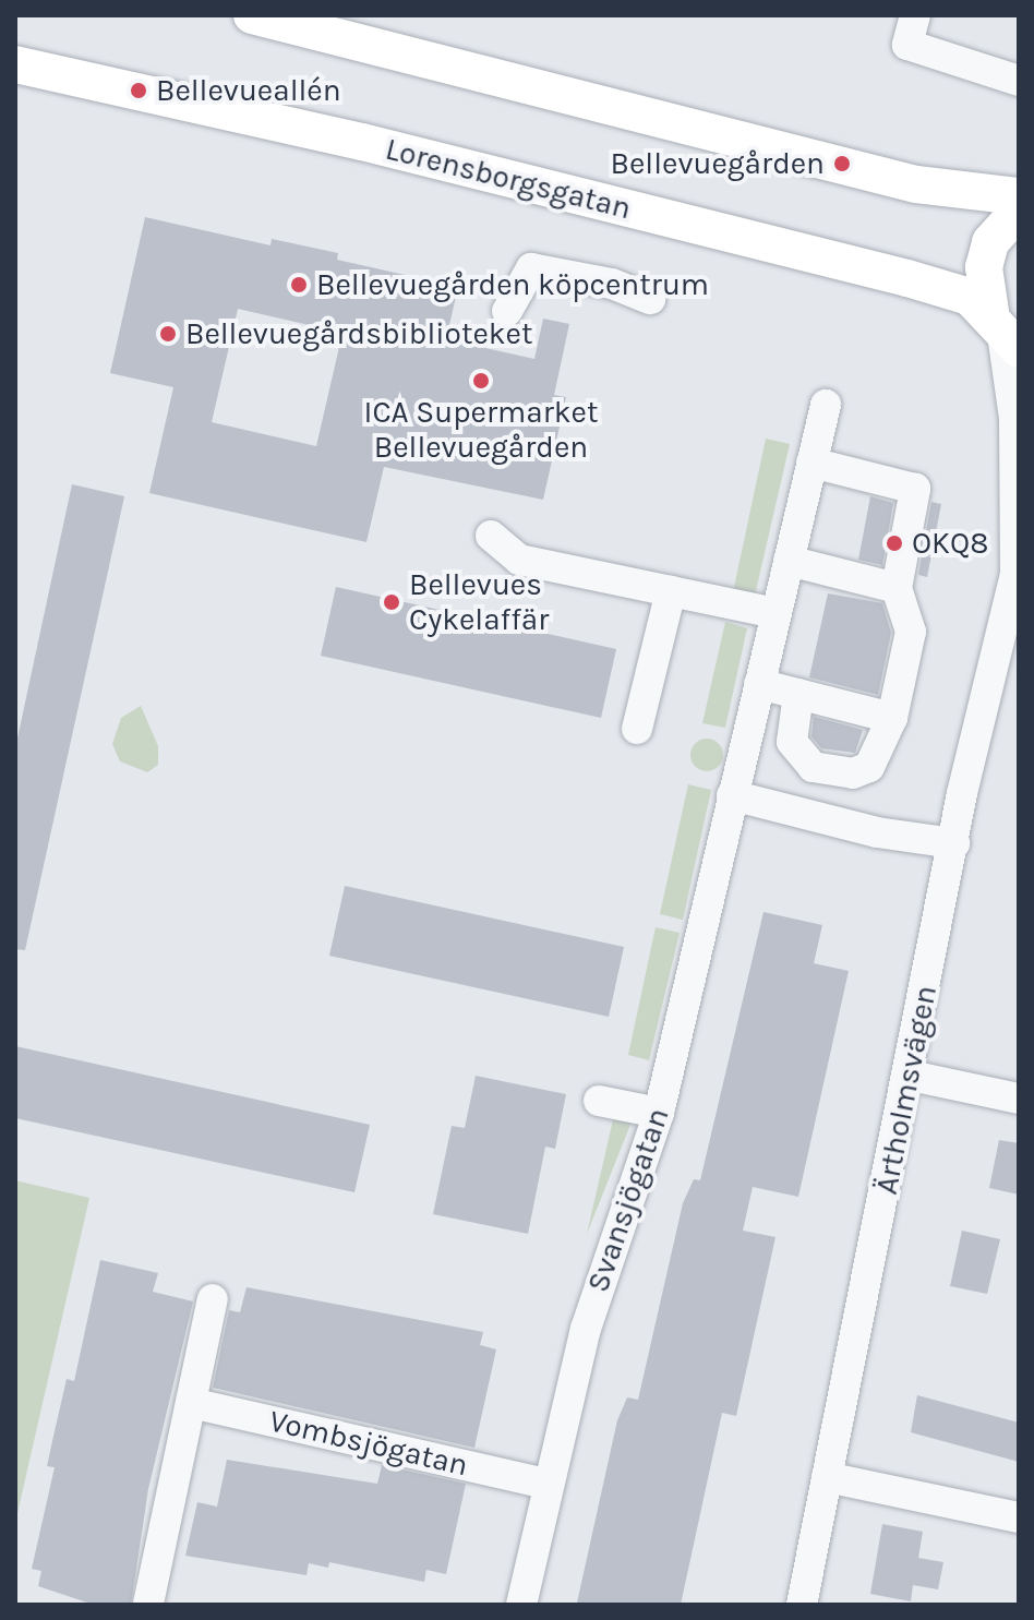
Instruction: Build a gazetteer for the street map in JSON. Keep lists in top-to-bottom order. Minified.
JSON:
{"streets":{"main road":["Lorensborgsgatan"],"street":["Ärtholmsvägen","Svansjögatan","Vombsjögatan"]},"crossings":[["Lorensborgsgatan","Ärtholmsvägen"],["Svansjögatan","Vombsjögatan"]],"places":["Bellevueallén","Bellevuegården","Bellevuegården köpcentrum","Bellevuegårdsbiblioteket","ICA Supermarket Bellevuegården","OKQ8","Bellevues Cykelaffär"]}
